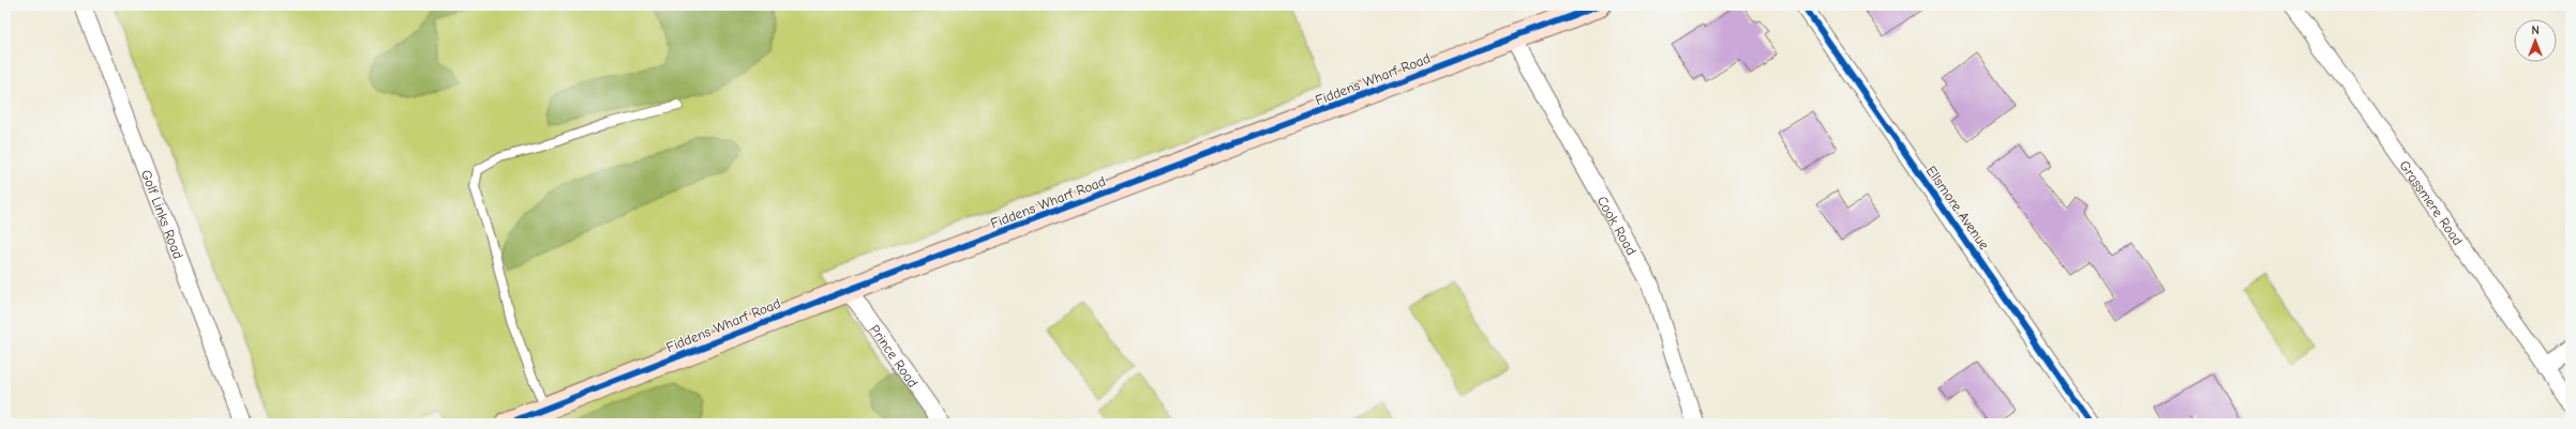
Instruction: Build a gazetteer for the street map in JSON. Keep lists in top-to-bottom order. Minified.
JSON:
{"streets":{"street":["Fiddens Wharf Road","Grassmere Road","Ellsmore Avenue","Golf Links Road","Cook Road","Prince Road"]},"crossings":[["Fiddens Wharf Road","Cook Road"],["Fiddens Wharf Road","Prince Road"]],"north":"top"}
